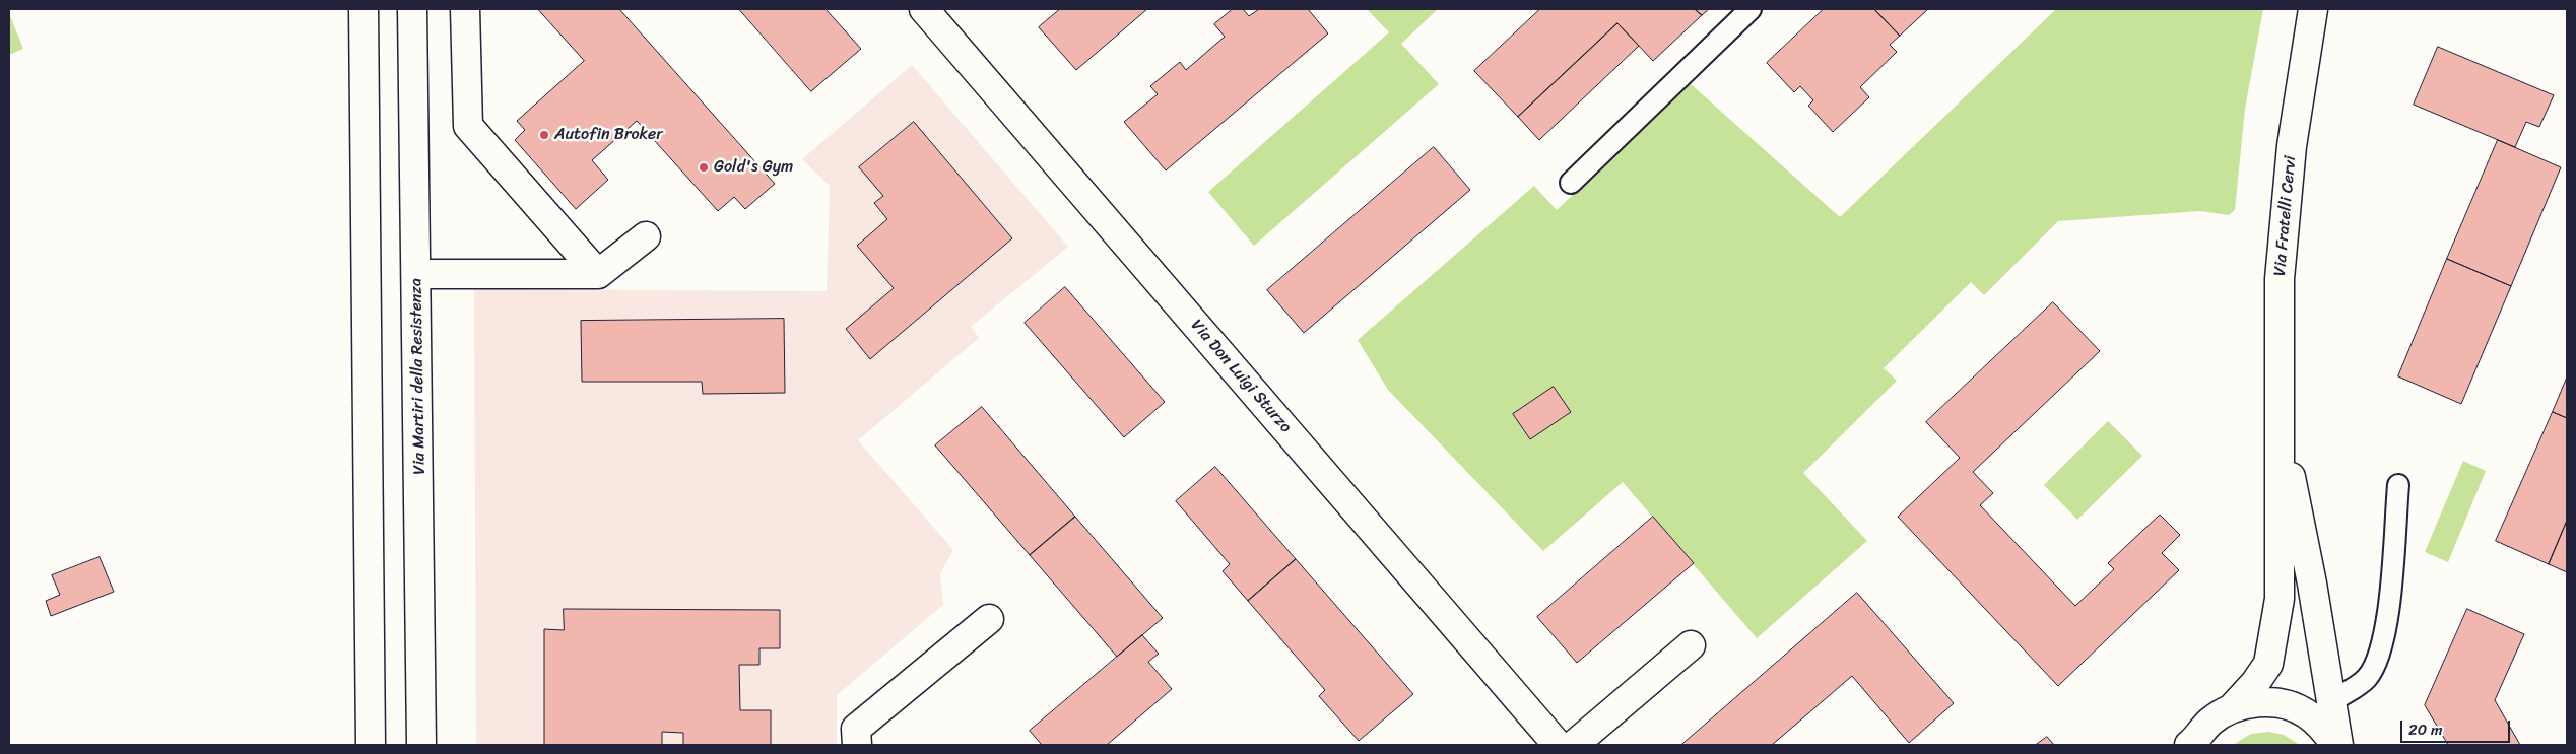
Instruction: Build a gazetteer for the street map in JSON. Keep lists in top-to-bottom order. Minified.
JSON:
{"streets":{"street":["Via Fratelli Cervi","Via Martiri della Resistenza","Via Don Luigi Sturzo"]},"places":["Autofin Broker","Gold's Gym"],"scale_bar":"20 m"}
